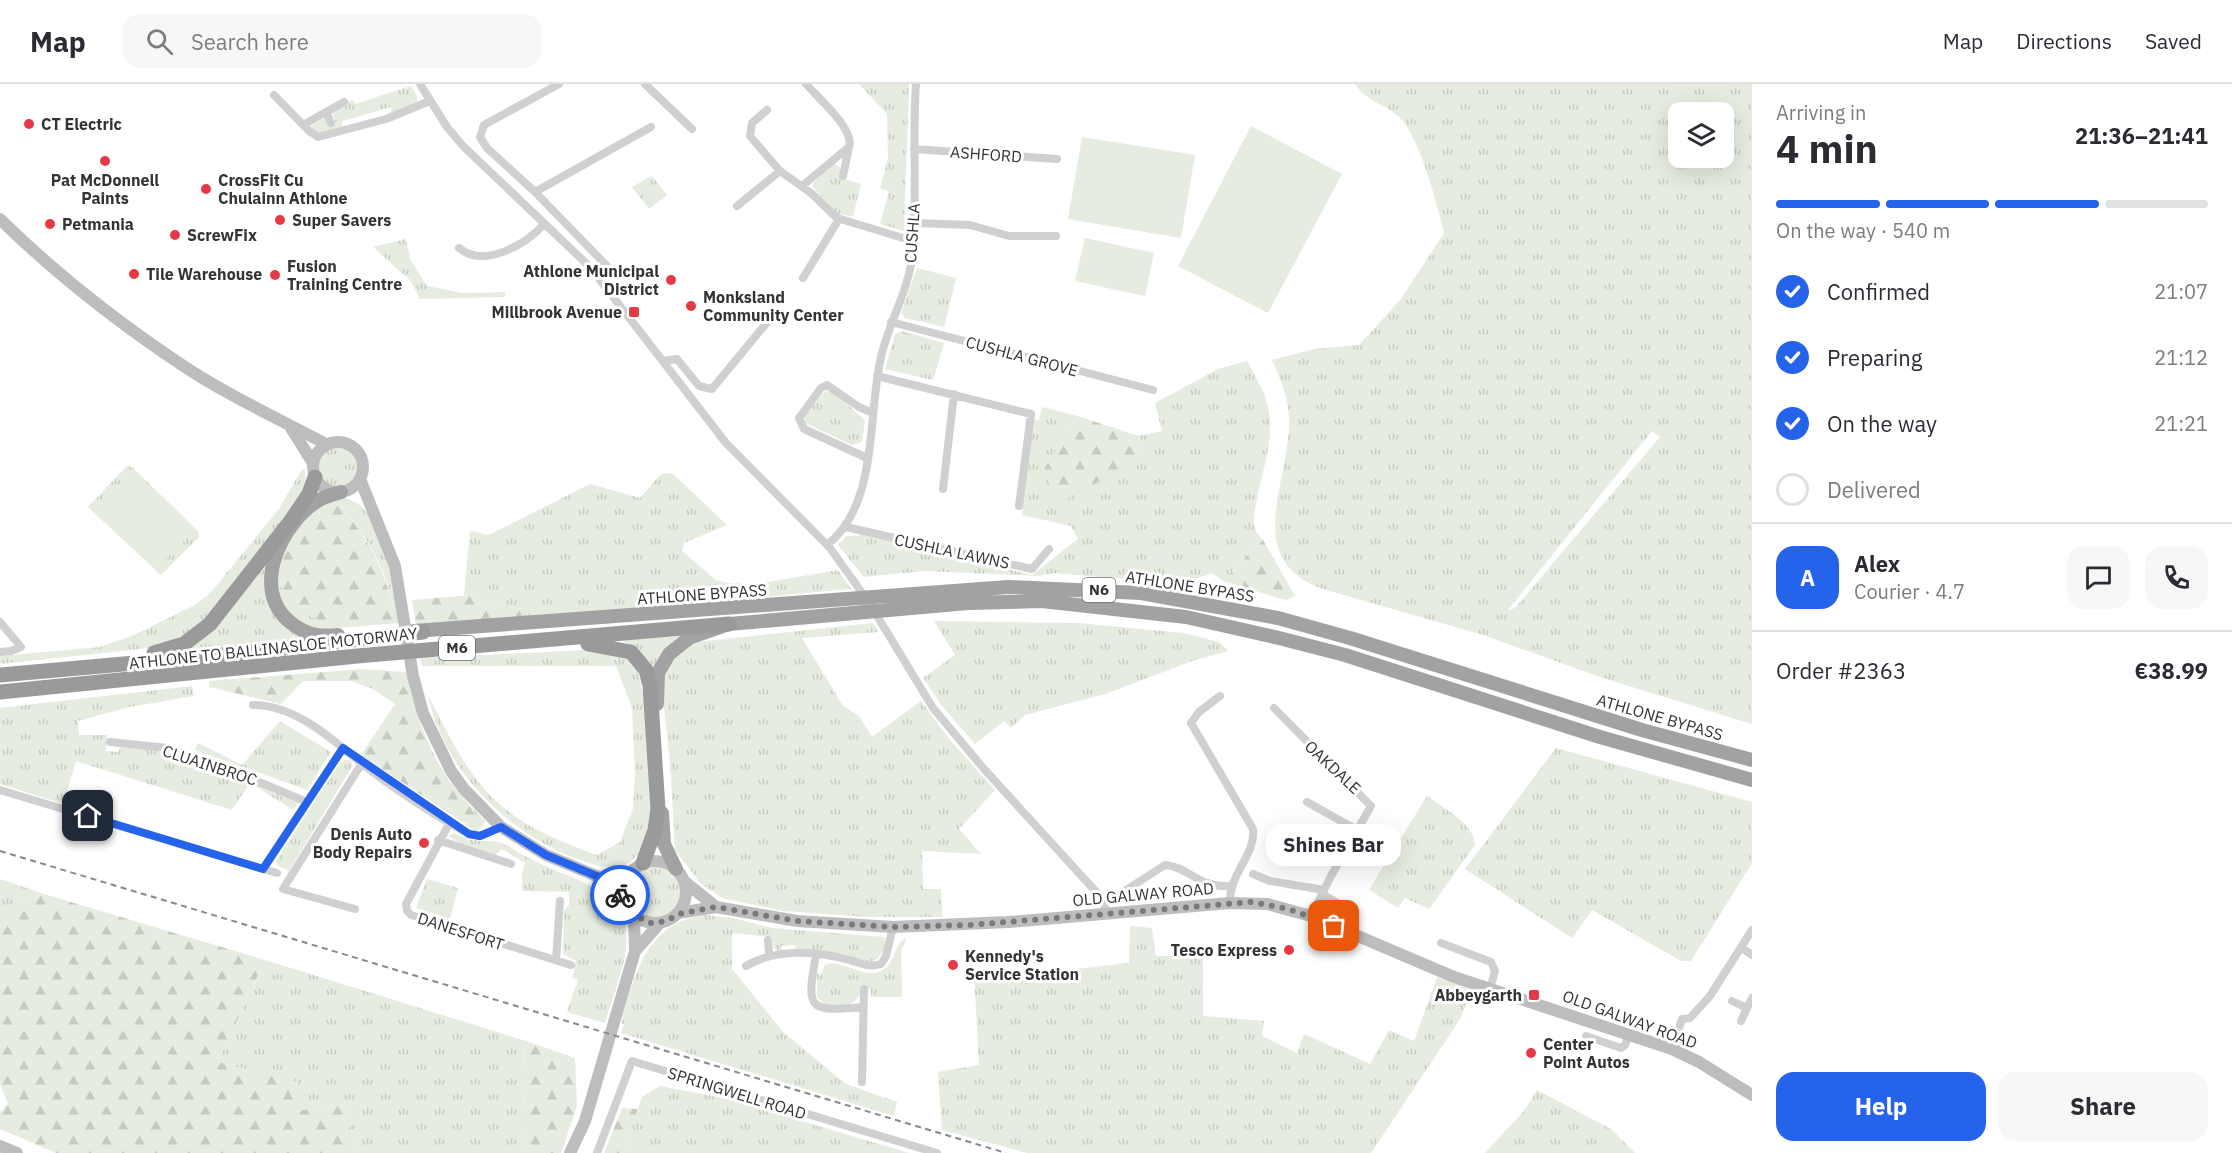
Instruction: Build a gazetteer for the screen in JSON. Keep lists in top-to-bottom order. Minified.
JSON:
{"streets":{"highway":["ATHLONE BYPASS","N6","ATHLONE TO BALLINASLOE MOTORWAY","M6"],"main road":["OLD GALWAY ROAD"],"street":["ASHFORD","CUSHLA","CUSHLA GROVE","CUSHLA LAWNS","CLUAINBROC","OAKDALE","DANESFORT","SPRINGWELL ROAD"]},"crossings":[["ASHFORD","CUSHLA"],["CUSHLA","CUSHLA GROVE"],["CUSHLA","CUSHLA LAWNS"],["ATHLONE BYPASS","ATHLONE TO BALLINASLOE MOTORWAY"],["OAKDALE","OLD GALWAY ROAD"]],"places":{"other":["CT Electric","Pat McDonnell Paints","CrossFit Cu Chulainn Athlone","Super Savers","Petmania","ScrewFix","Tile Warehouse","Fusion Training Centre","Athlone Municipal District","Monksland Community Center","Denis Auto Body Repairs","Shines Bar","Tesco Express","Kennedy's Service Station","Center Point Autos"],"transit":["Millbrook Avenue","Abbeygarth"]},"page":{"header":"Map","search":"Search here","nav":["Map","Directions","Saved"],"heading":["4 min","Arriving in","21:36–21:41"],"panel":["Alex","Courier · 4.7","Order #2363","€38.99"],"bar":"On the way · 540 m","list":[["Confirmed","21:07"],["Preparing","21:12"],["On the way","21:21"],"Delivered"],"round":"A","bubble":"Shines Bar","buttons":["Help","Share"]}}
